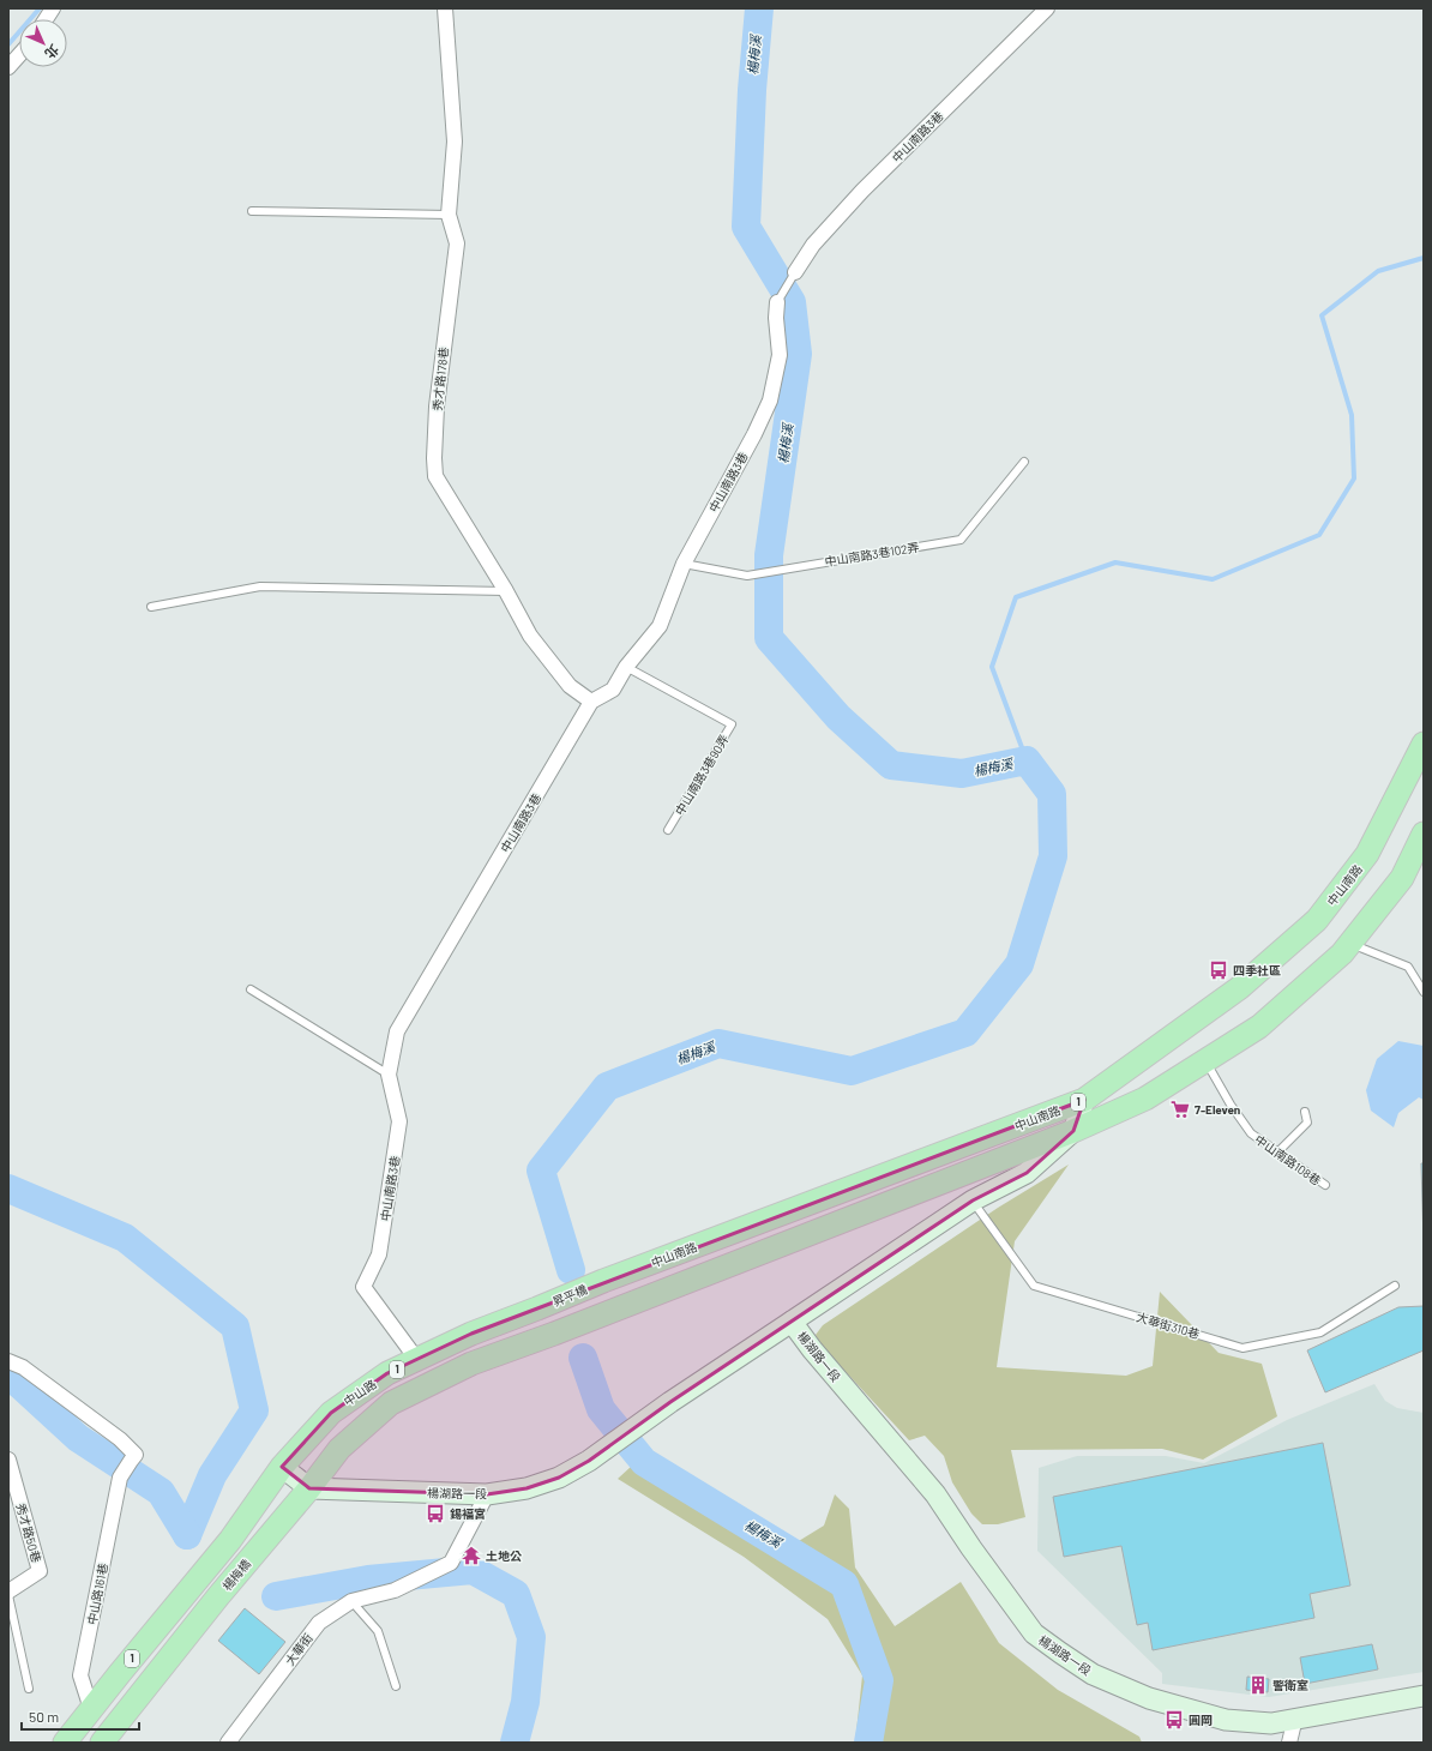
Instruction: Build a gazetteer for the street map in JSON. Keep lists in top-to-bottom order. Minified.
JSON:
{"streets":{"main road":["中山南路","1","昇平橋","中山路","楊梅橋"],"street":["中山南路3巷","秀才路178巷","楊湖路一段","秀才路50巷","中山路161巷","大華街"],"lane":["中山南路3巷102弄","中山南路3巷90弄","中山南路108巷","大華街310巷"]},"crossings":[["中山南路3巷","秀才路178巷"],["中山南路3巷","中山南路3巷102弄"],["中山南路3巷","中山南路3巷90弄"],["中山南路3巷","中山路"],["中山南路","中山南路108巷"],["中山南路","昇平橋"],["中山南路","楊湖路一段"],["中山南路","楊梅橋"],["1","中山路"],["1","中山路161巷"],["昇平橋","中山路"],["大華街310巷","楊湖路一段"],["楊湖路一段","楊梅橋"],["楊湖路一段","大華街"],["中山路","中山路161巷"]],"water":["楊梅溪"],"places":{"bus stop":["四季社區","錫褔宮","圓岡"],"supermarket":["7-Eleven"],"temple":["土地公"],"building":["警衛室"]},"scale_bar":"50 m","north":"bottom right"}
